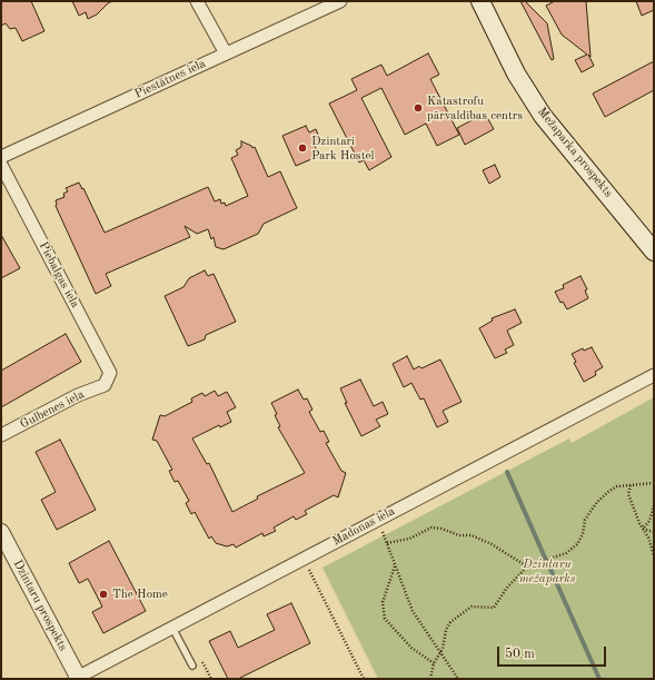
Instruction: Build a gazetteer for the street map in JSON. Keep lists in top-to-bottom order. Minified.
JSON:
{"streets":{"main road":["Mežaparka prospekts"],"street":["Piestātnes iela","Piebalgas iela","Gulbenes iela","Madonas iela","Dzintaru prospekts"]},"crossings":[["Piebalgas iela","Gulbenes iela"],["Madonas iela","Dzintaru prospekts"]],"parks":["Dzintaru mežaparks"],"places":["Katastrofu pārvaldības centrs","Dzintari Park Hostel","The Home"],"scale_bar":"50 m"}
